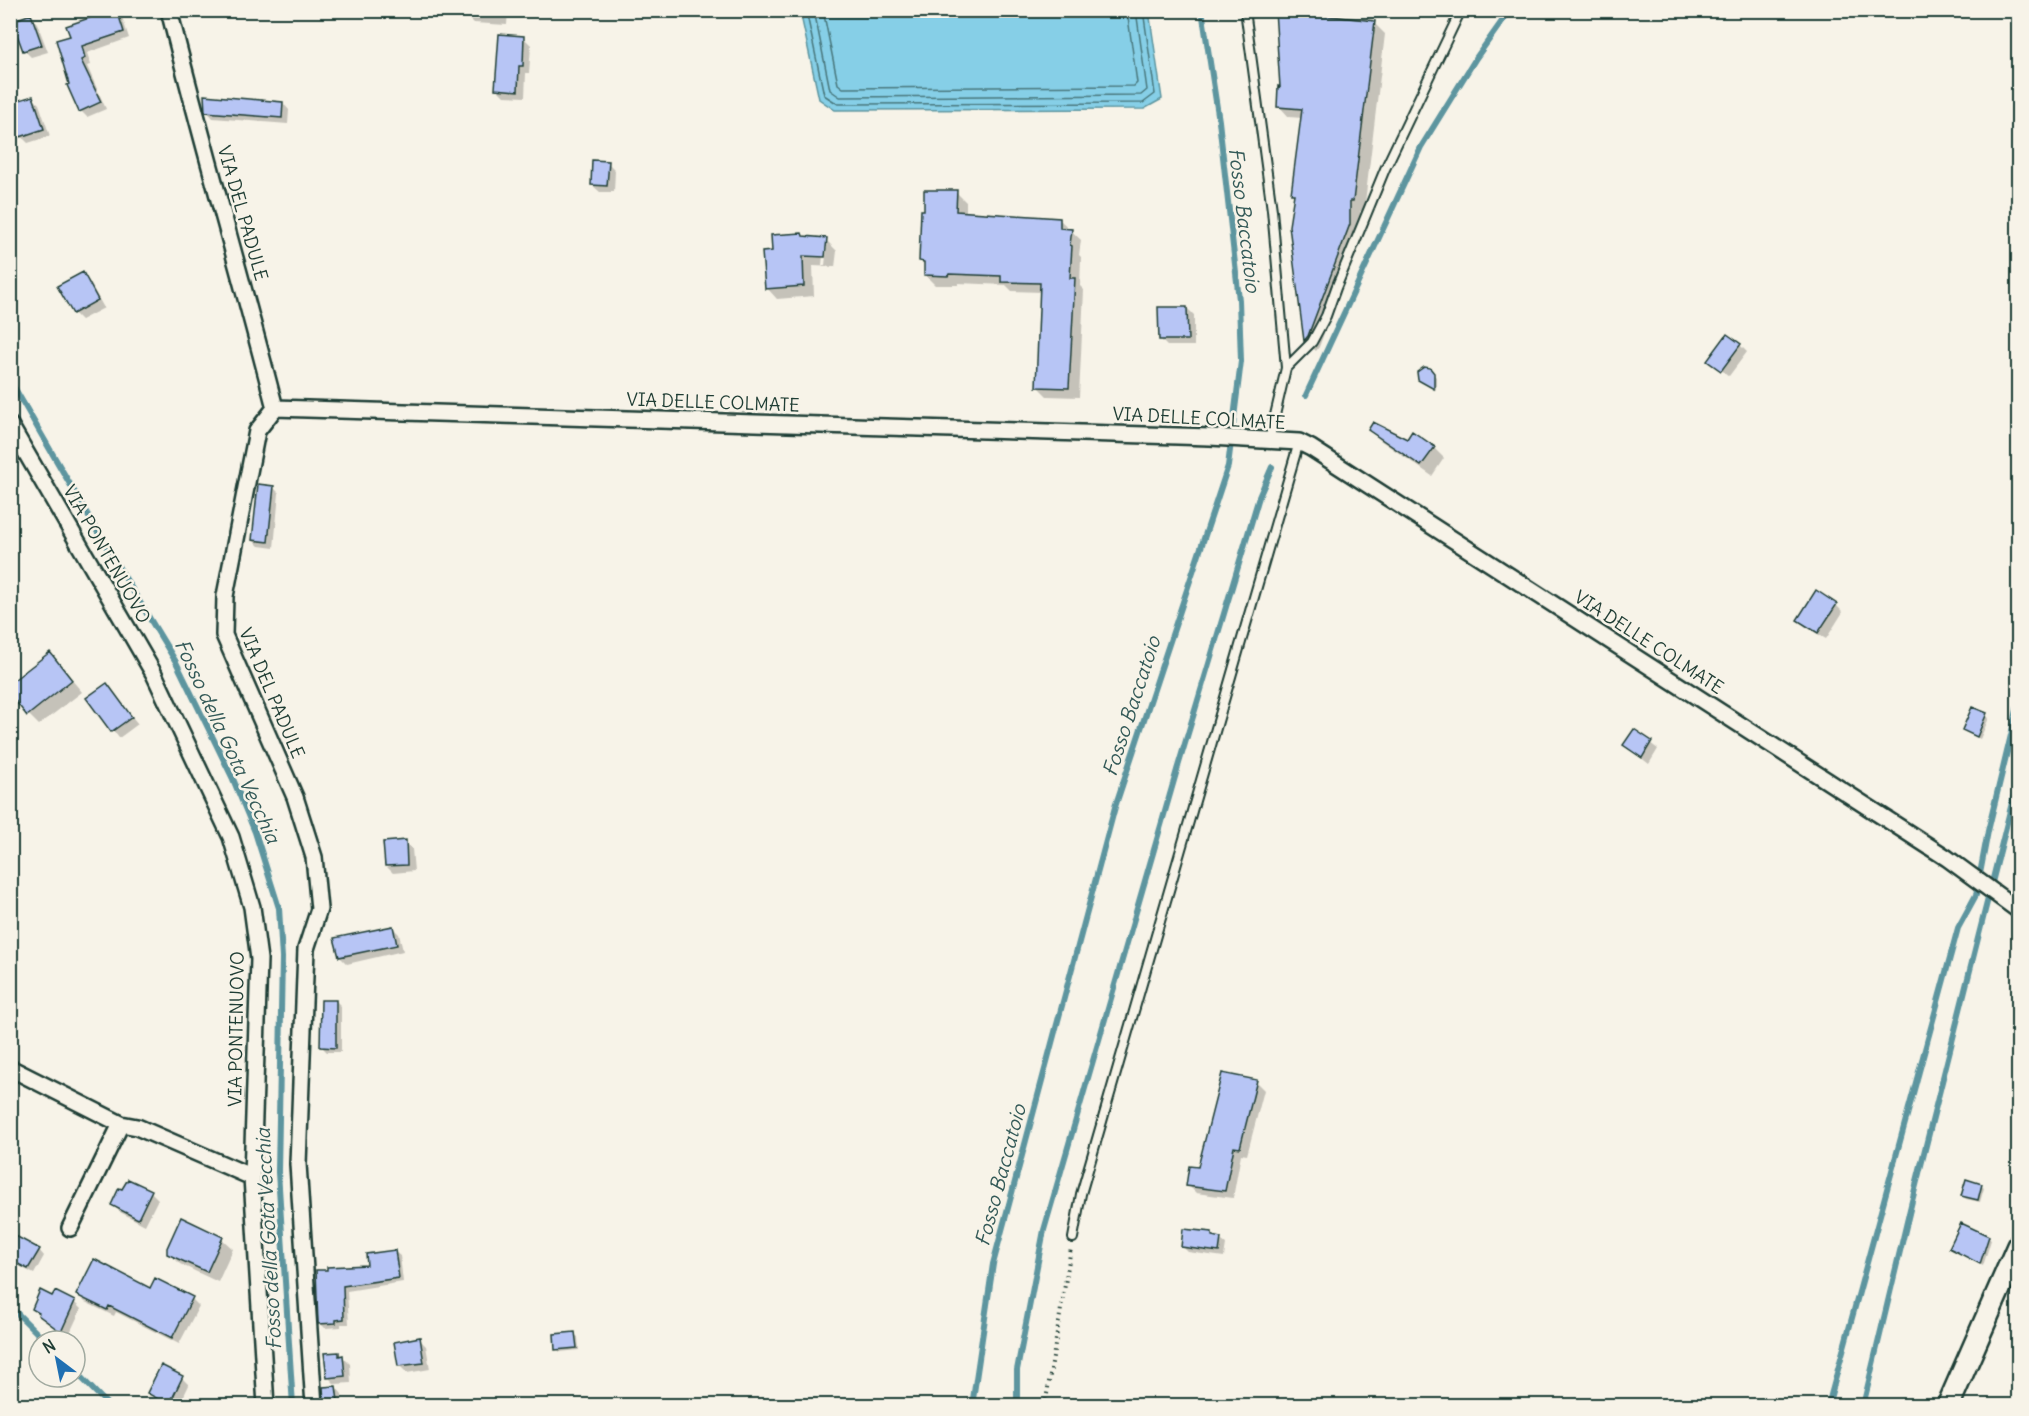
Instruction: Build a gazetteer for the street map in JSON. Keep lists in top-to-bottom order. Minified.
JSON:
{"streets":{"street":["VIA DEL PADULE","VIA DELLE COLMATE","VIA PONTENUOVO"]},"crossings":[["VIA DEL PADULE","VIA DELLE COLMATE"]],"water":["Fosso Baccatoio","Fosso della Gota Vecchia"],"north":"top left"}
